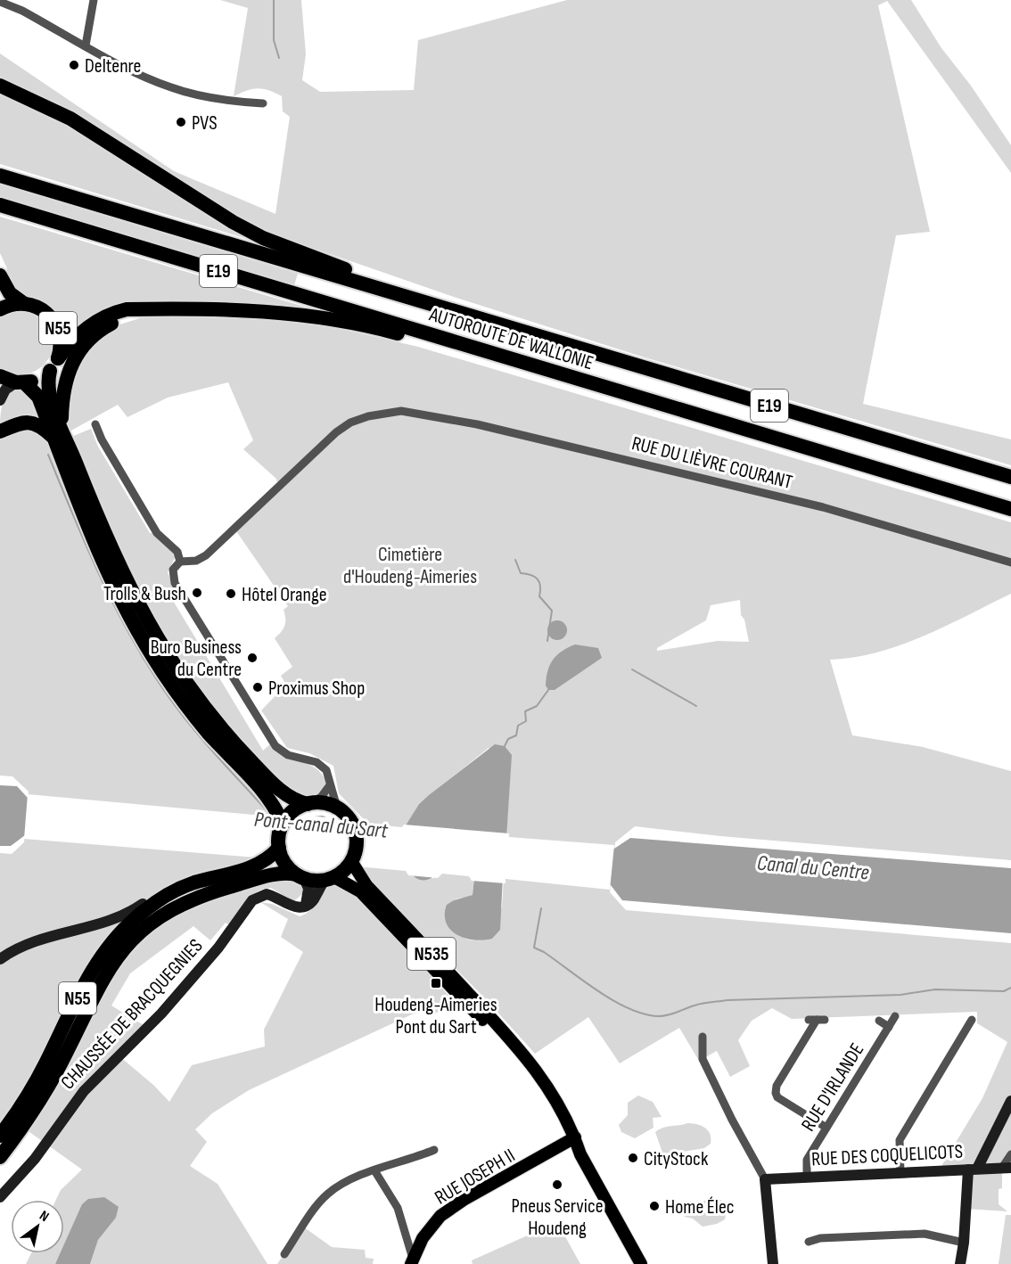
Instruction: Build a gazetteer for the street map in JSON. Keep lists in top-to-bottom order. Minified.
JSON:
{"streets":{"highway":["E19","N55","AUTOROUTE DE WALLONIE"],"main road":["N535","RUE JOSEPH II"],"street":["RUE DU LIÈVRE COURANT","CHAUSSÉE DE BRACQUEGNIES","RUE D'IRLANDE","RUE DES COQUELICOTS"]},"crossings":[["N55","N535"],["N535","RUE JOSEPH II"],["RUE D'IRLANDE","RUE DES COQUELICOTS"]],"water":["Pont-canal du Sart","Canal du Centre"],"parks":["Cimetière d'Houdeng-Aimeries"],"places":{"other":["Deltenre","PVS","Trolls & Bush","Hôtel Orange","Buro Business du Centre","Proximus Shop","CityStock","Pneus Service Houdeng","Home Élec"],"transit":["Houdeng-Aimeries Pont du Sart"]},"north":"top right"}
